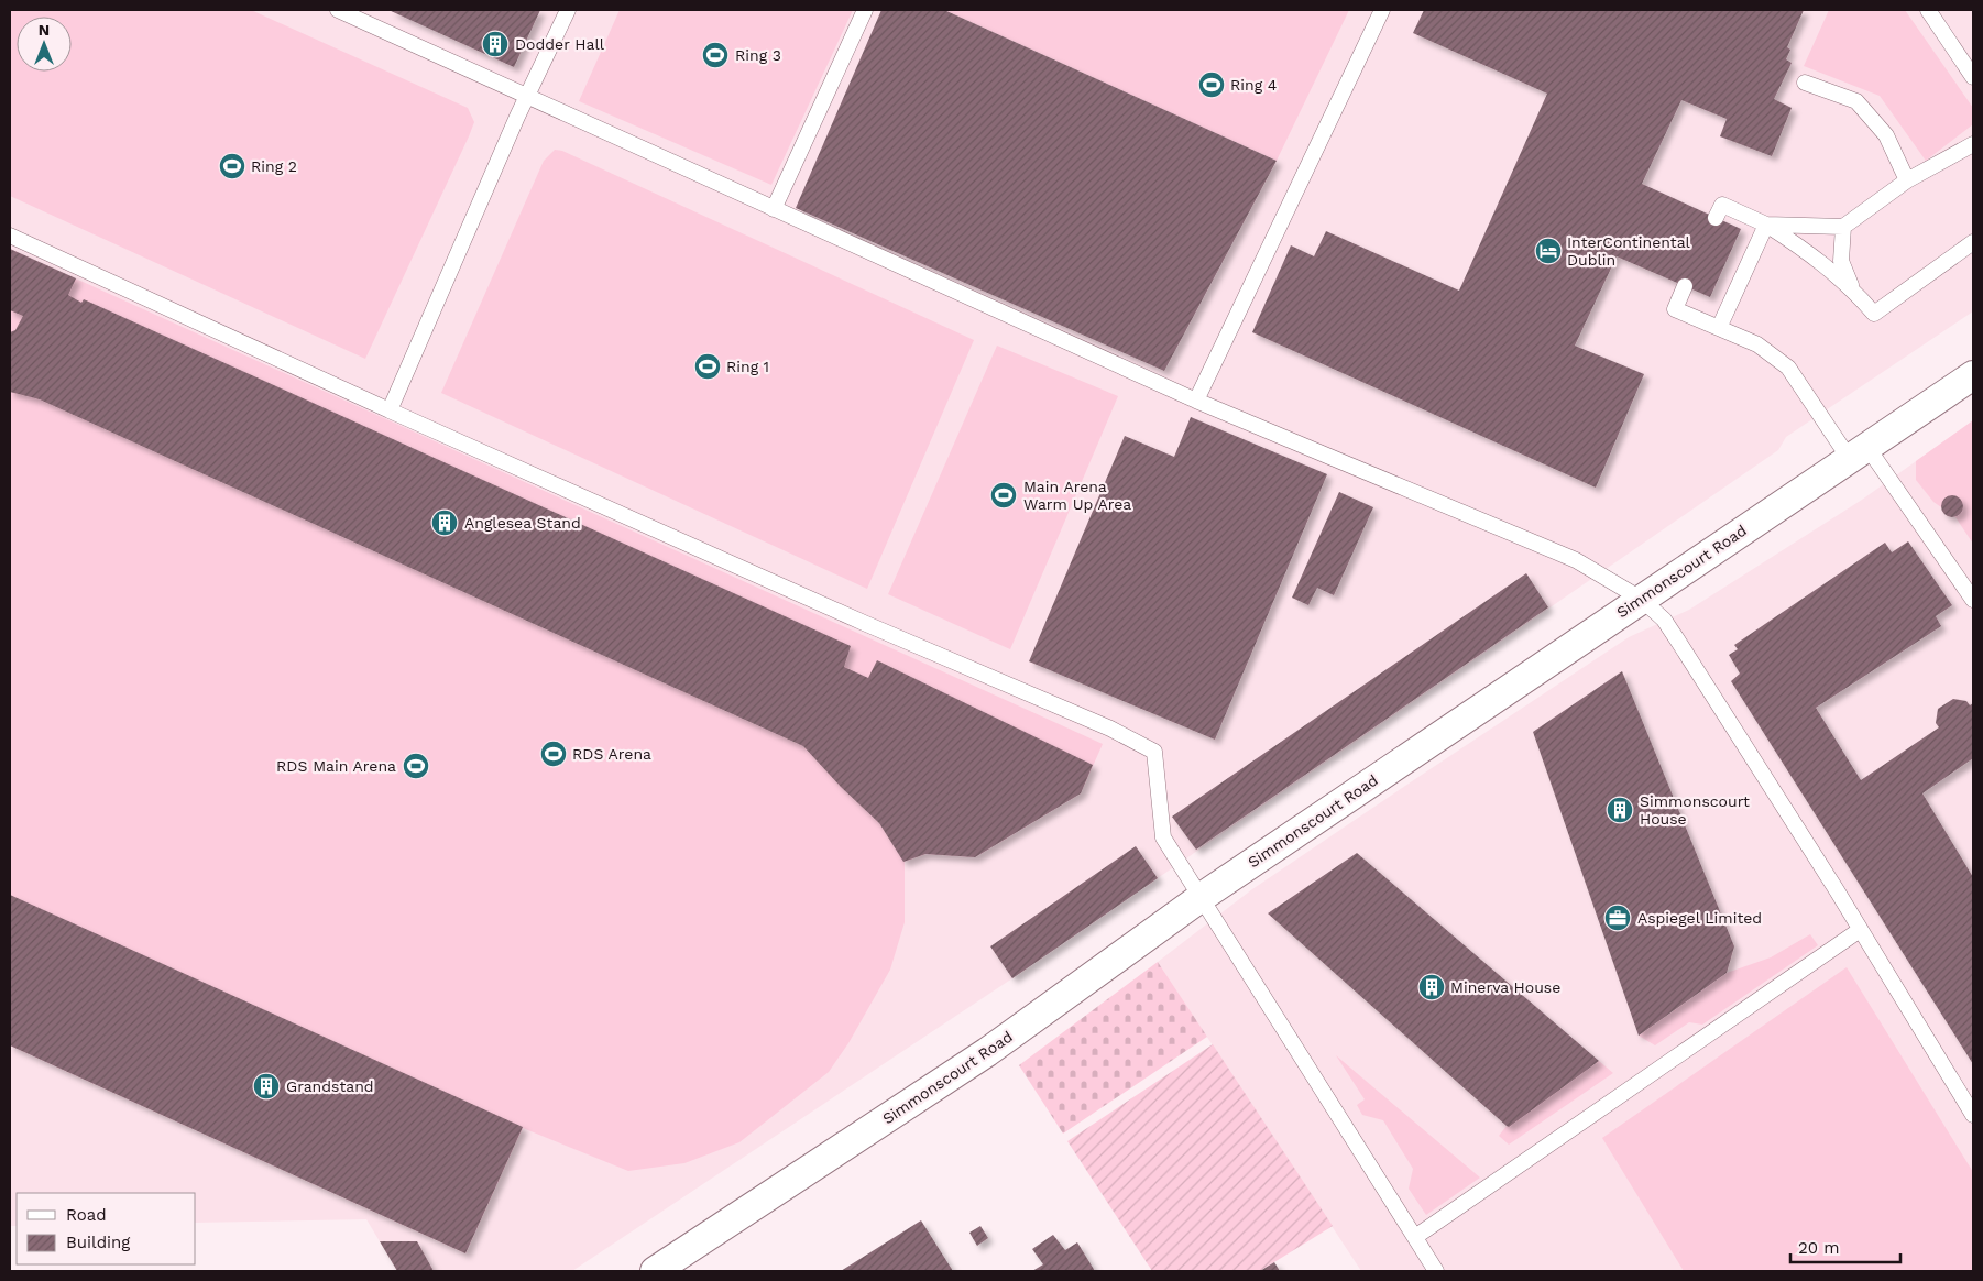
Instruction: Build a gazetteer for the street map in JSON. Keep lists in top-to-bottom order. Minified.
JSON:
{"streets":{"street":["Simmonscourt Road"]},"places":{"building":["Dodder Hall","Anglesea Stand","Simmonscourt House","Minerva House","Grandstand"],"sports":["Ring 3","Ring 4","Ring 2","Ring 1","Main Arena Warm Up Area","RDS Arena","RDS Main Arena"],"hotel":["InterContinental Dublin"],"office":["Aspiegel Limited"]},"legend":["Road","Building"],"scale_bar":"20 m","north":"top"}
